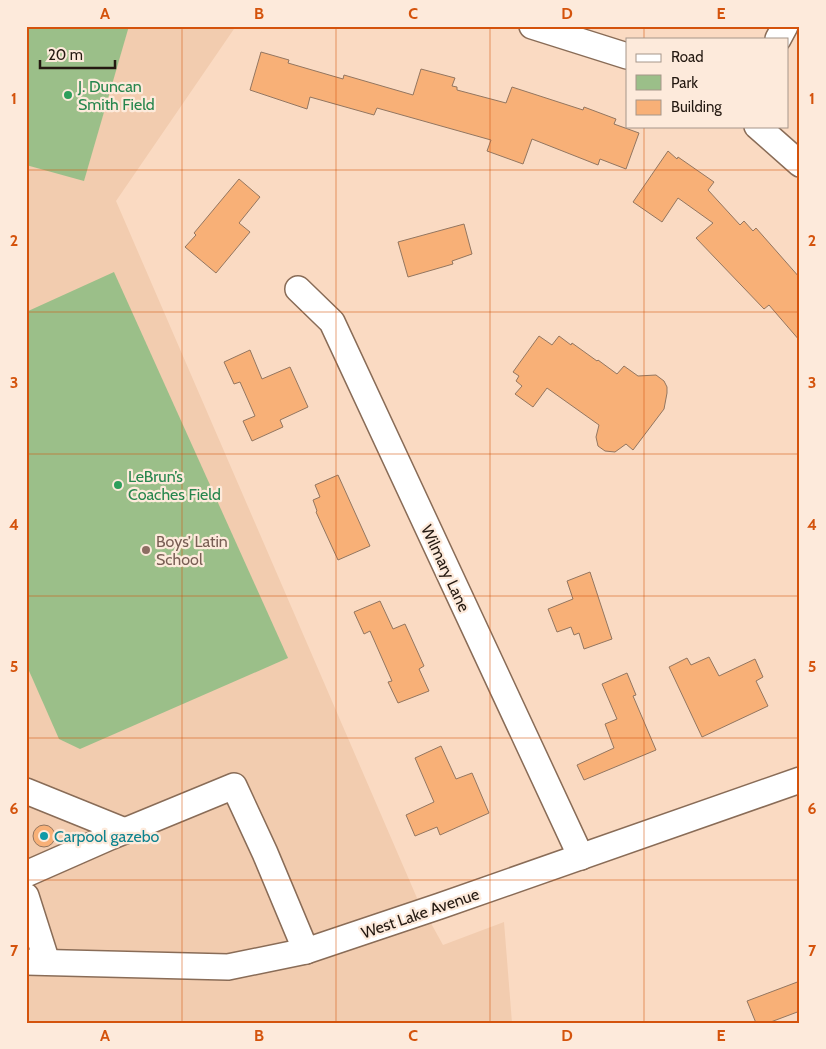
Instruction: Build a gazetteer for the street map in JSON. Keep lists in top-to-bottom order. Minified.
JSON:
{"streets":{"street":["Wilmary Lane","West Lake Avenue"]},"crossings":[["Wilmary Lane","West Lake Avenue"]],"places":["J. Duncan Smith Field","LeBrun’s Coaches Field","Boys’ Latin School","Carpool gazebo"],"legend":["Road","Park","Building"],"scale_bar":"20 m","grid":{"columns":["A","B","C","D","E"],"rows":["1","2","3","4","5","6","7"]}}
